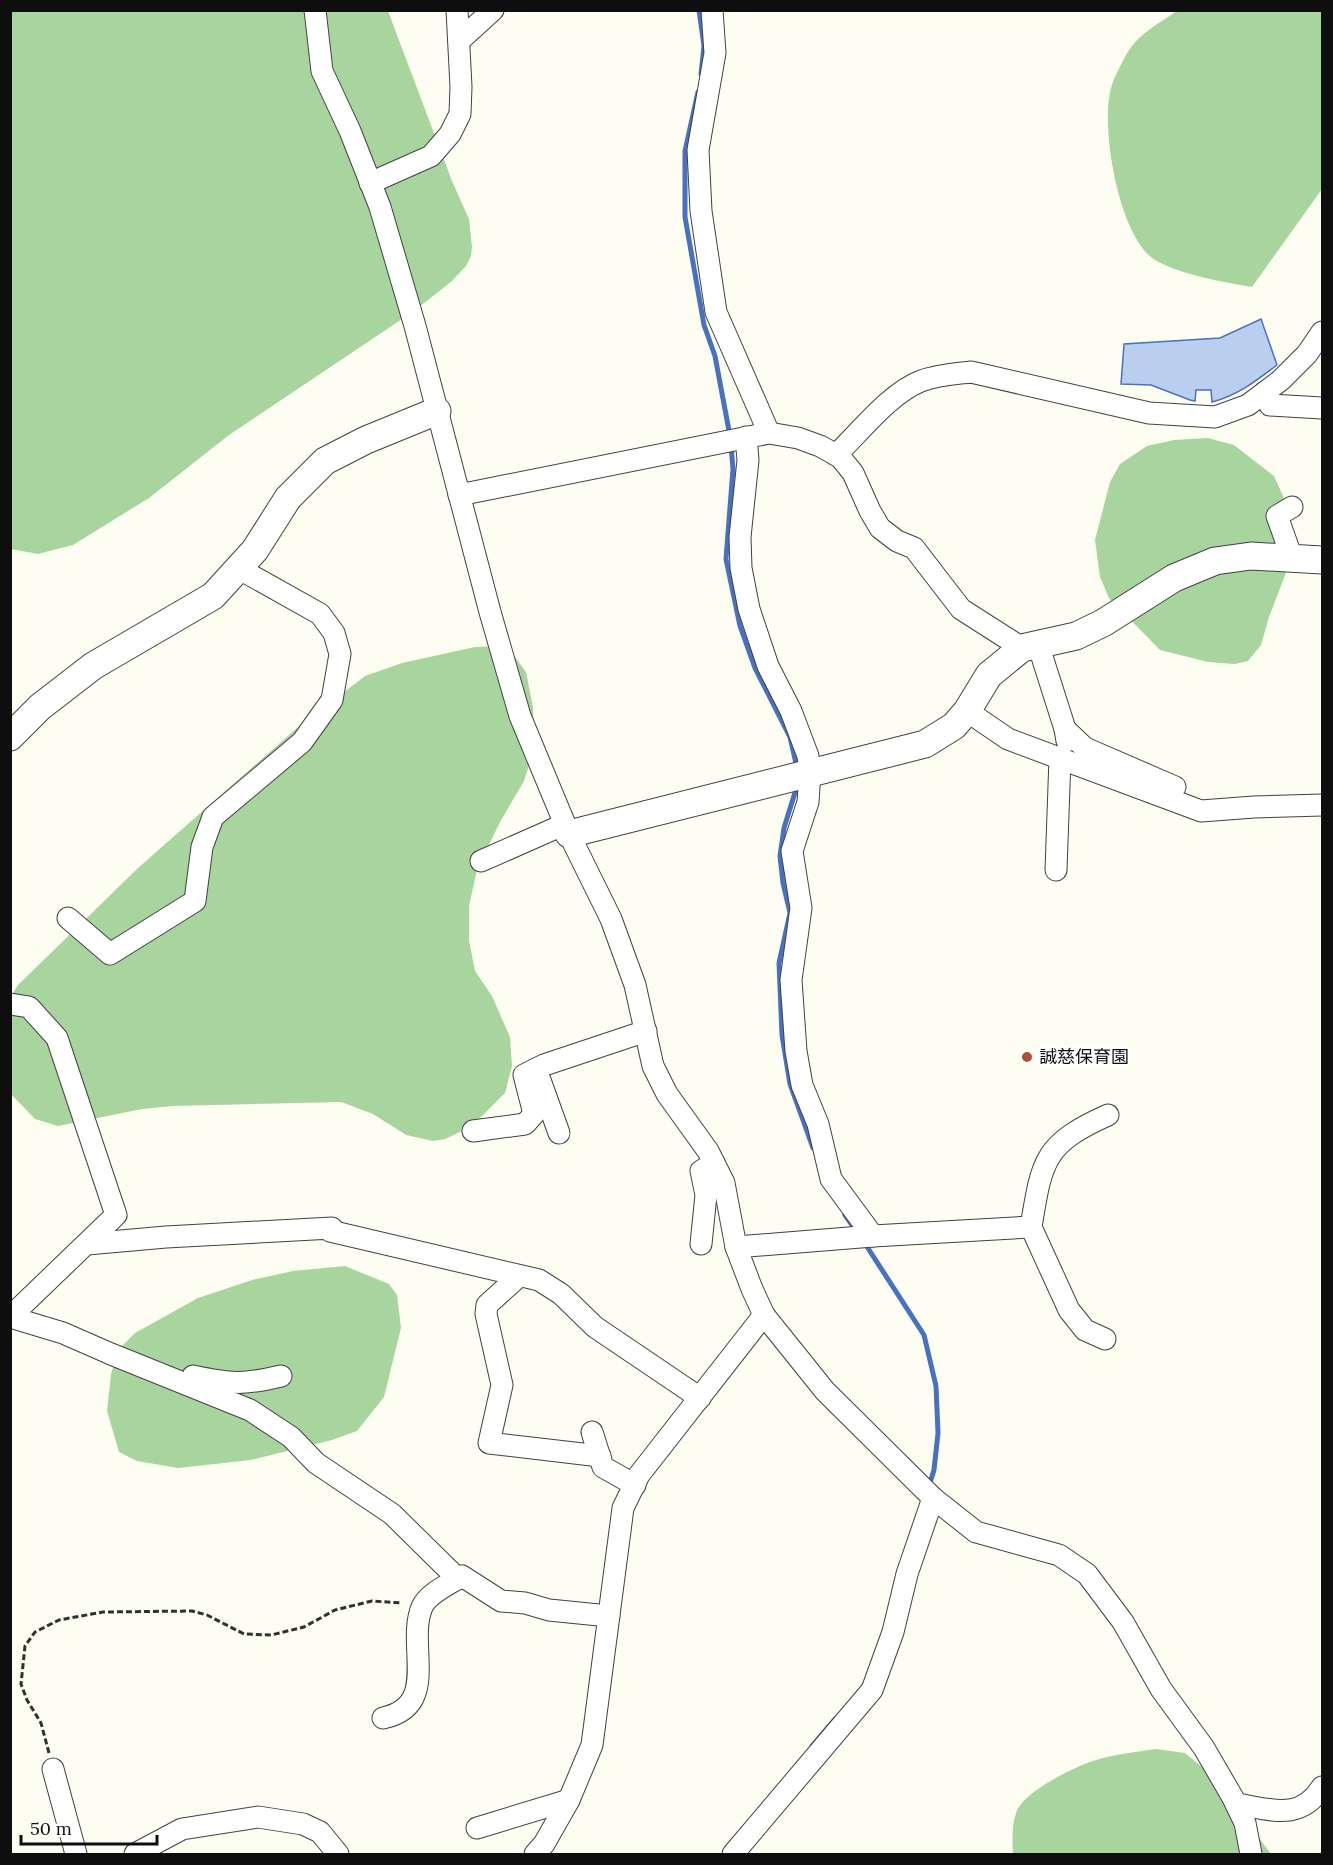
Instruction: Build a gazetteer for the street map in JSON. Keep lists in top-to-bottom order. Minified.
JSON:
{"places":["誠慈保育園"],"scale_bar":"50 m"}
